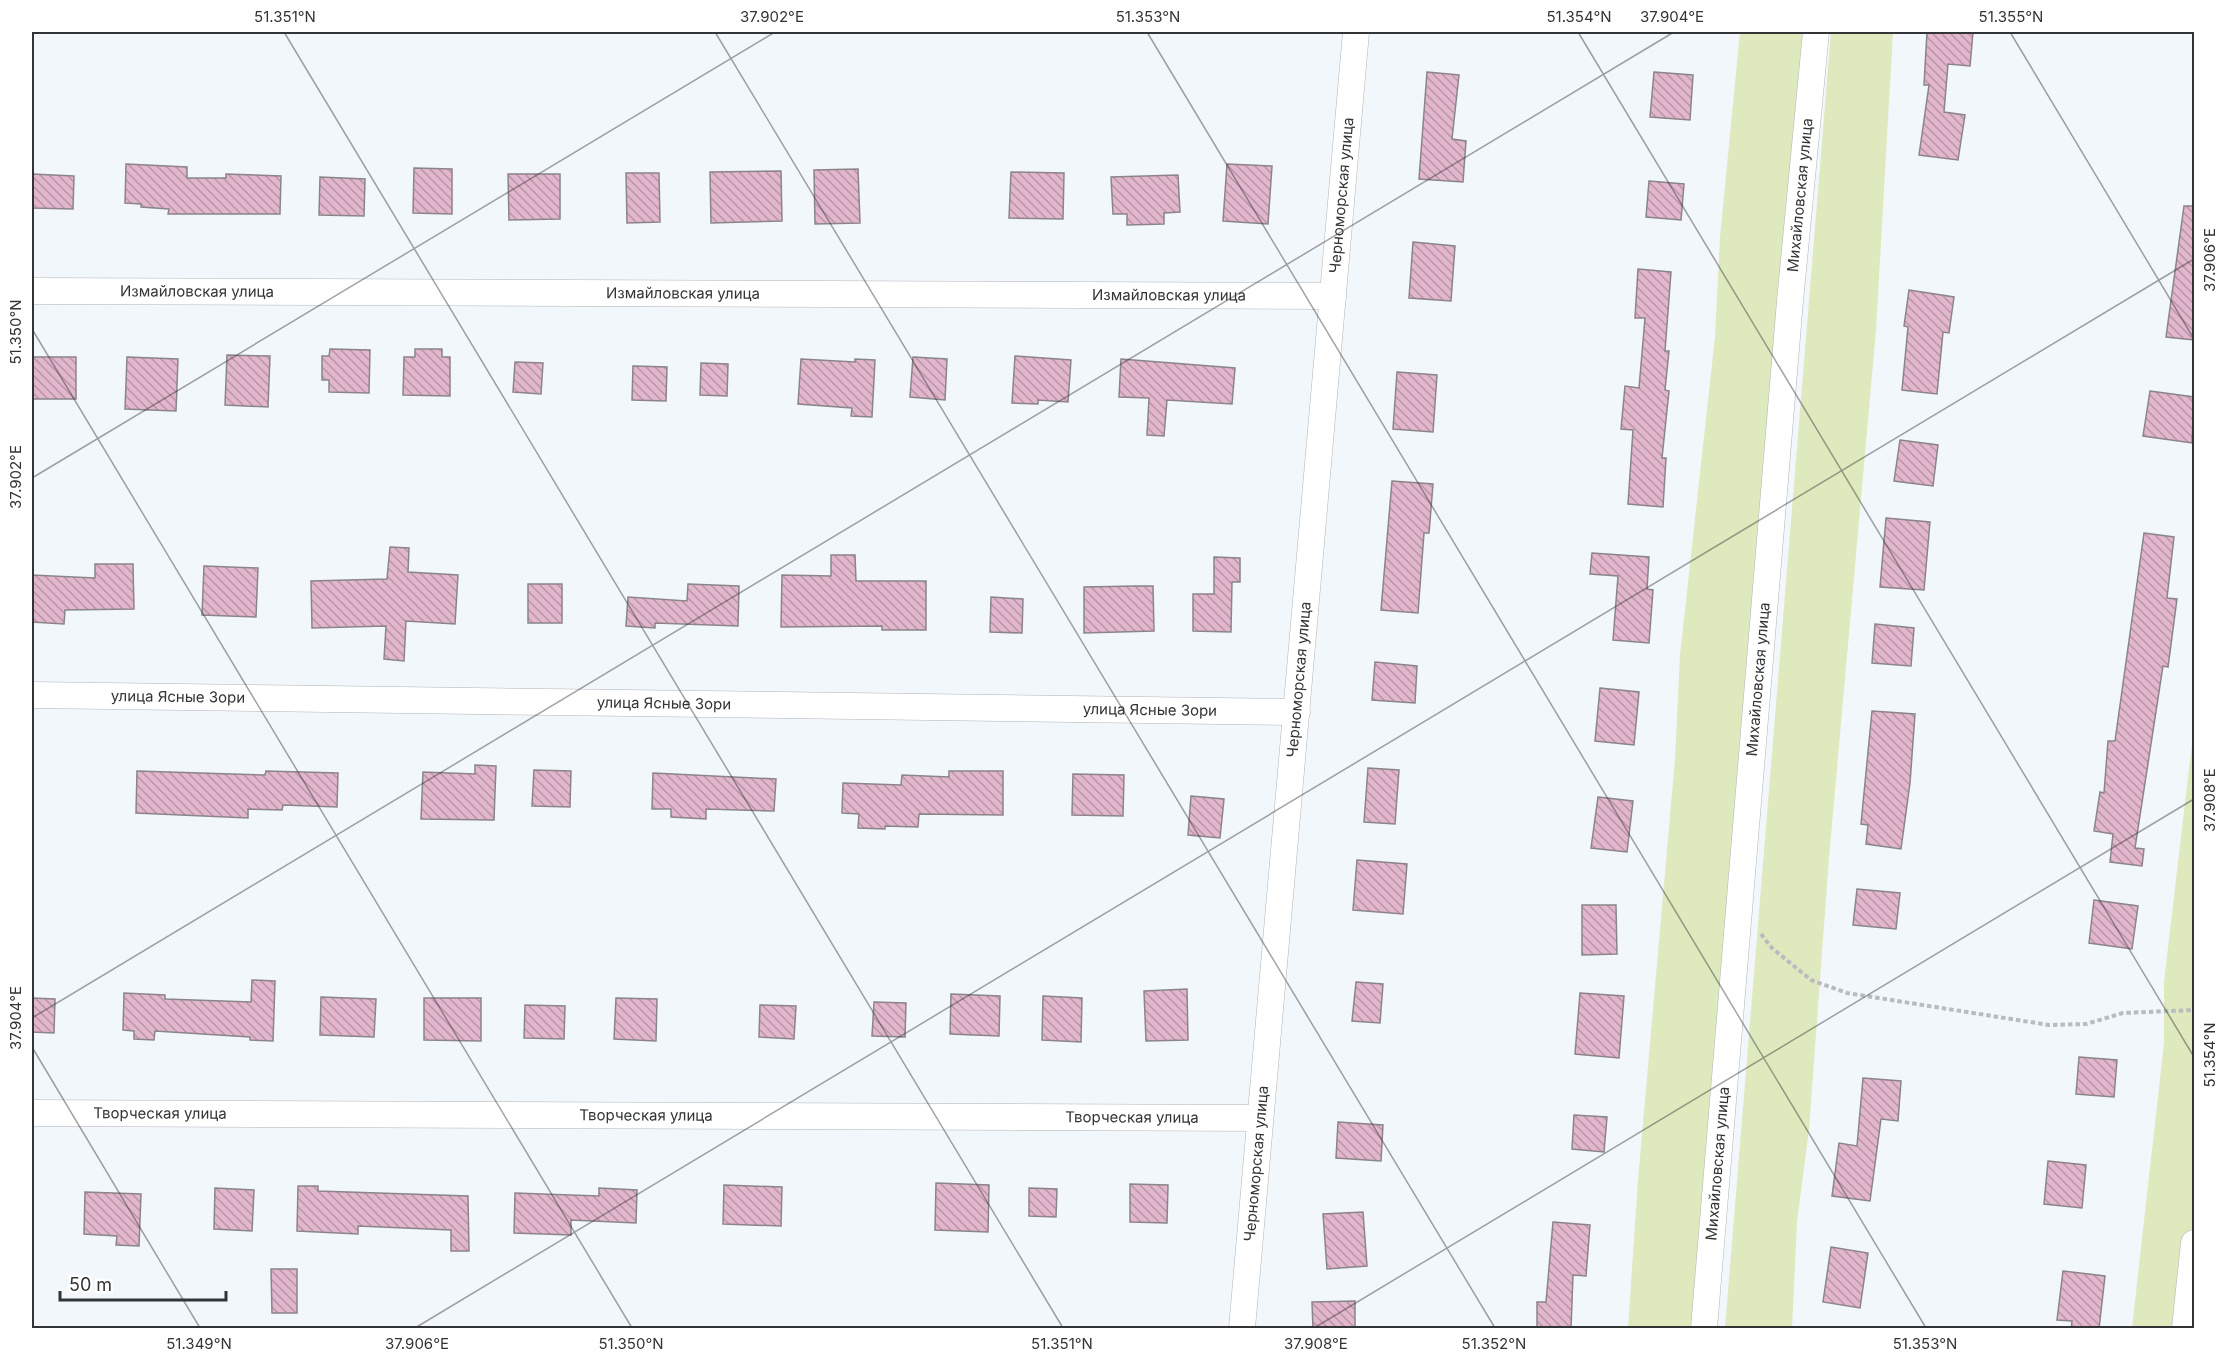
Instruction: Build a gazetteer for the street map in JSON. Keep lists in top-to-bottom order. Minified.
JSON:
{"streets":{"street":["Черноморская улица","Михайловская улица","Измайловская улица","улица Ясные Зори","Творческая улица"]},"crossings":[["Черноморская улица","Измайловская улица"],["Черноморская улица","улица Ясные Зори"],["Черноморская улица","Творческая улица"]],"scale_bar":"50 m","coordinates":["51.351°N","37.902°E","51.353°N","51.354°N","37.904°E","51.355°N","37.906°E","51.350°N","37.908°E","51.349°N","51.352°N"]}
